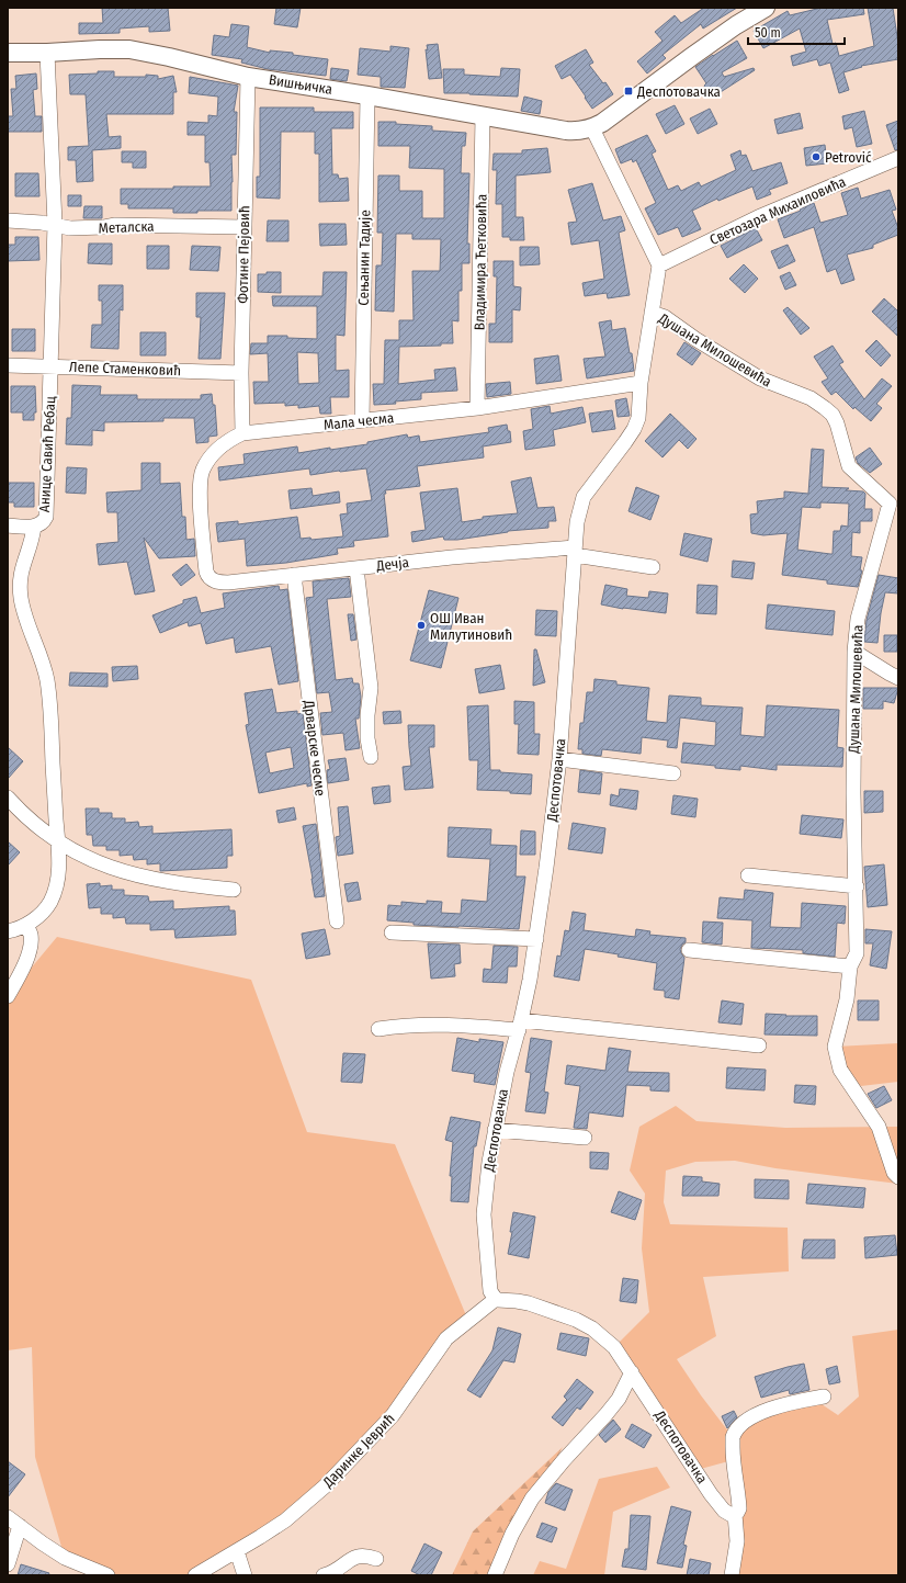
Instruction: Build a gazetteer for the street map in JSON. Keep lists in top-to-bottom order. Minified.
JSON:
{"streets":{"street":["Вишњичка","Светозара Михаиловића","Металска","Фотине Пејовић","Сењанин Тадије","Владимира Ћетковића","Душана Милошевића","Лепе Стаменковић","Мала чесма","Анице Савић Ребац","Дечја","Дрварске чесме","Деспотовачка","Даринке Јеврић"]},"crossings":[["Вишњичка","Фотине Пејовић"],["Вишњичка","Сењанин Тадије"],["Вишњичка","Владимира Ћетковића"],["Вишњичка","Анице Савић Ребац"],["Светозара Михаиловића","Деспотовачка"],["Металска","Фотине Пејовић"],["Металска","Анице Савић Ребац"],["Фотине Пејовић","Лепе Стаменковић"],["Фотине Пејовић","Мала чесма"],["Сењанин Тадије","Мала чесма"],["Владимира Ћетковића","Мала чесма"],["Душана Милошевића","Деспотовачка"],["Лепе Стаменковић","Анице Савић Ребац"],["Мала чесма","Дечја"],["Мала чесма","Деспотовачка"],["Дечја","Дрварске чесме"],["Дечја","Деспотовачка"],["Деспотовачка","Даринке Јеврић"]],"places":{"transit":["Деспотовачка"],"other":["Petrović","ОШ Иван Милутиновић"]},"scale_bar":"50 m"}
